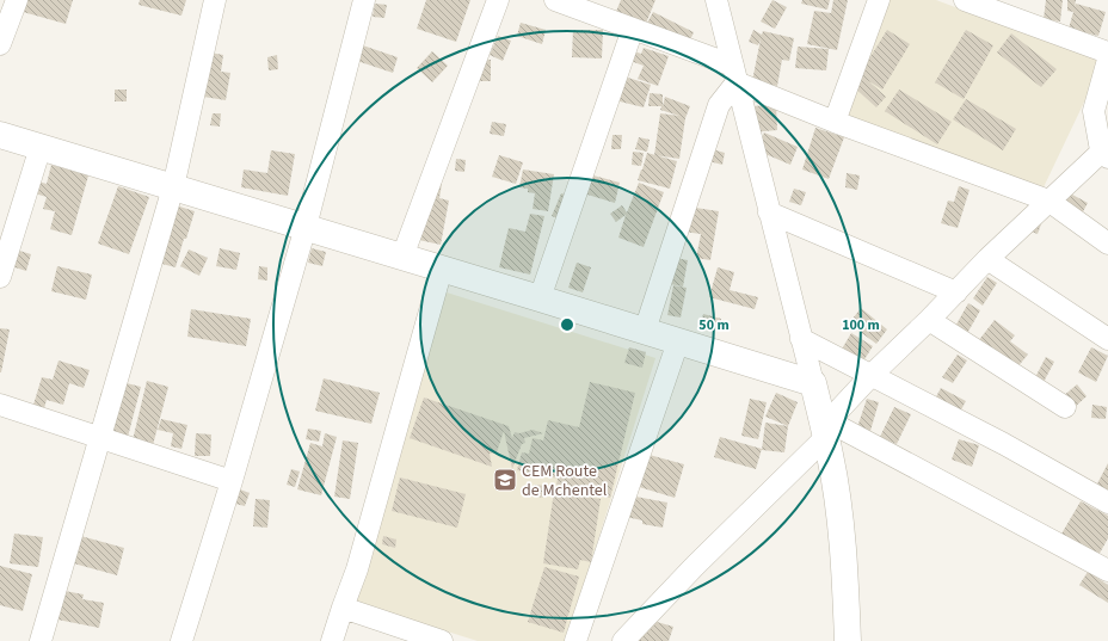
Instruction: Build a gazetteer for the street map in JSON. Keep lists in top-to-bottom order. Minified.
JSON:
{"places":{"school or university":["CEM Route de Mchentel"]},"rings":["50 m","100 m"]}
